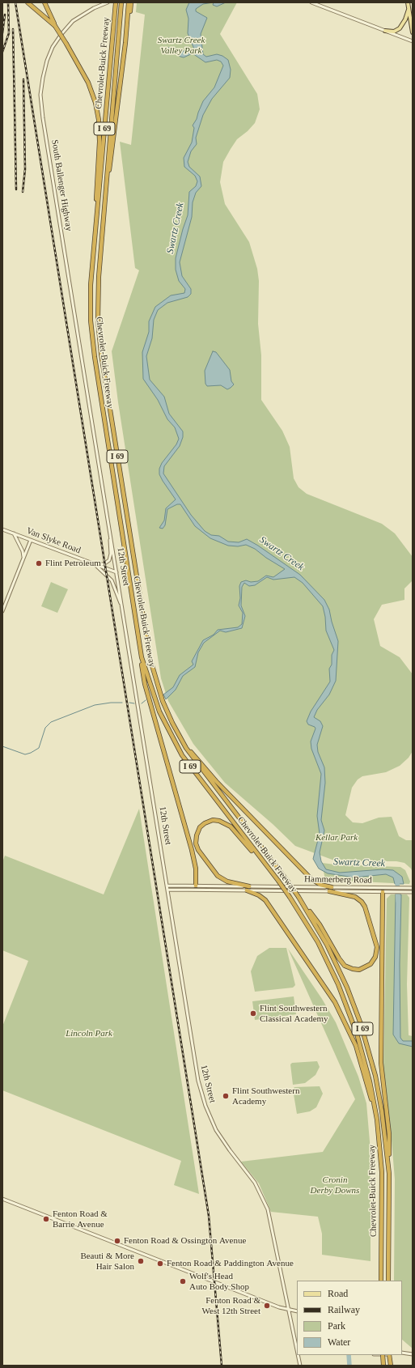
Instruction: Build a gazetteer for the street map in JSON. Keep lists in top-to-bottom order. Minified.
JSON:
{"streets":{"highway":["Chevrolet-Buick Freeway","I 69"],"street":["South Ballenger Highway","Van Slyke Road","12th Street","Hammerberg Road"]},"crossings":[["South Ballenger Highway","12th Street"],["Van Slyke Road","12th Street"],["12th Street","Hammerberg Road"]],"water":["Swartz Creek"],"parks":["Swartz Creek Valley Park","Kellar Park","Lincoln Park","Cronin Derby Downs"],"places":["Flint Petroleum","Flint Southwestern Classical Academy","Flint Southwestern Academy","Fenton Road & Barrie Avenue","Fenton Road & Ossington Avenue","Beauti & More Hair Salon","Fenton Road & Paddington Avenue","Wolf's Head Auto Body Shop","Fenton Road & West 12th Street"],"legend":["Road","Railway","Park","Water"]}
